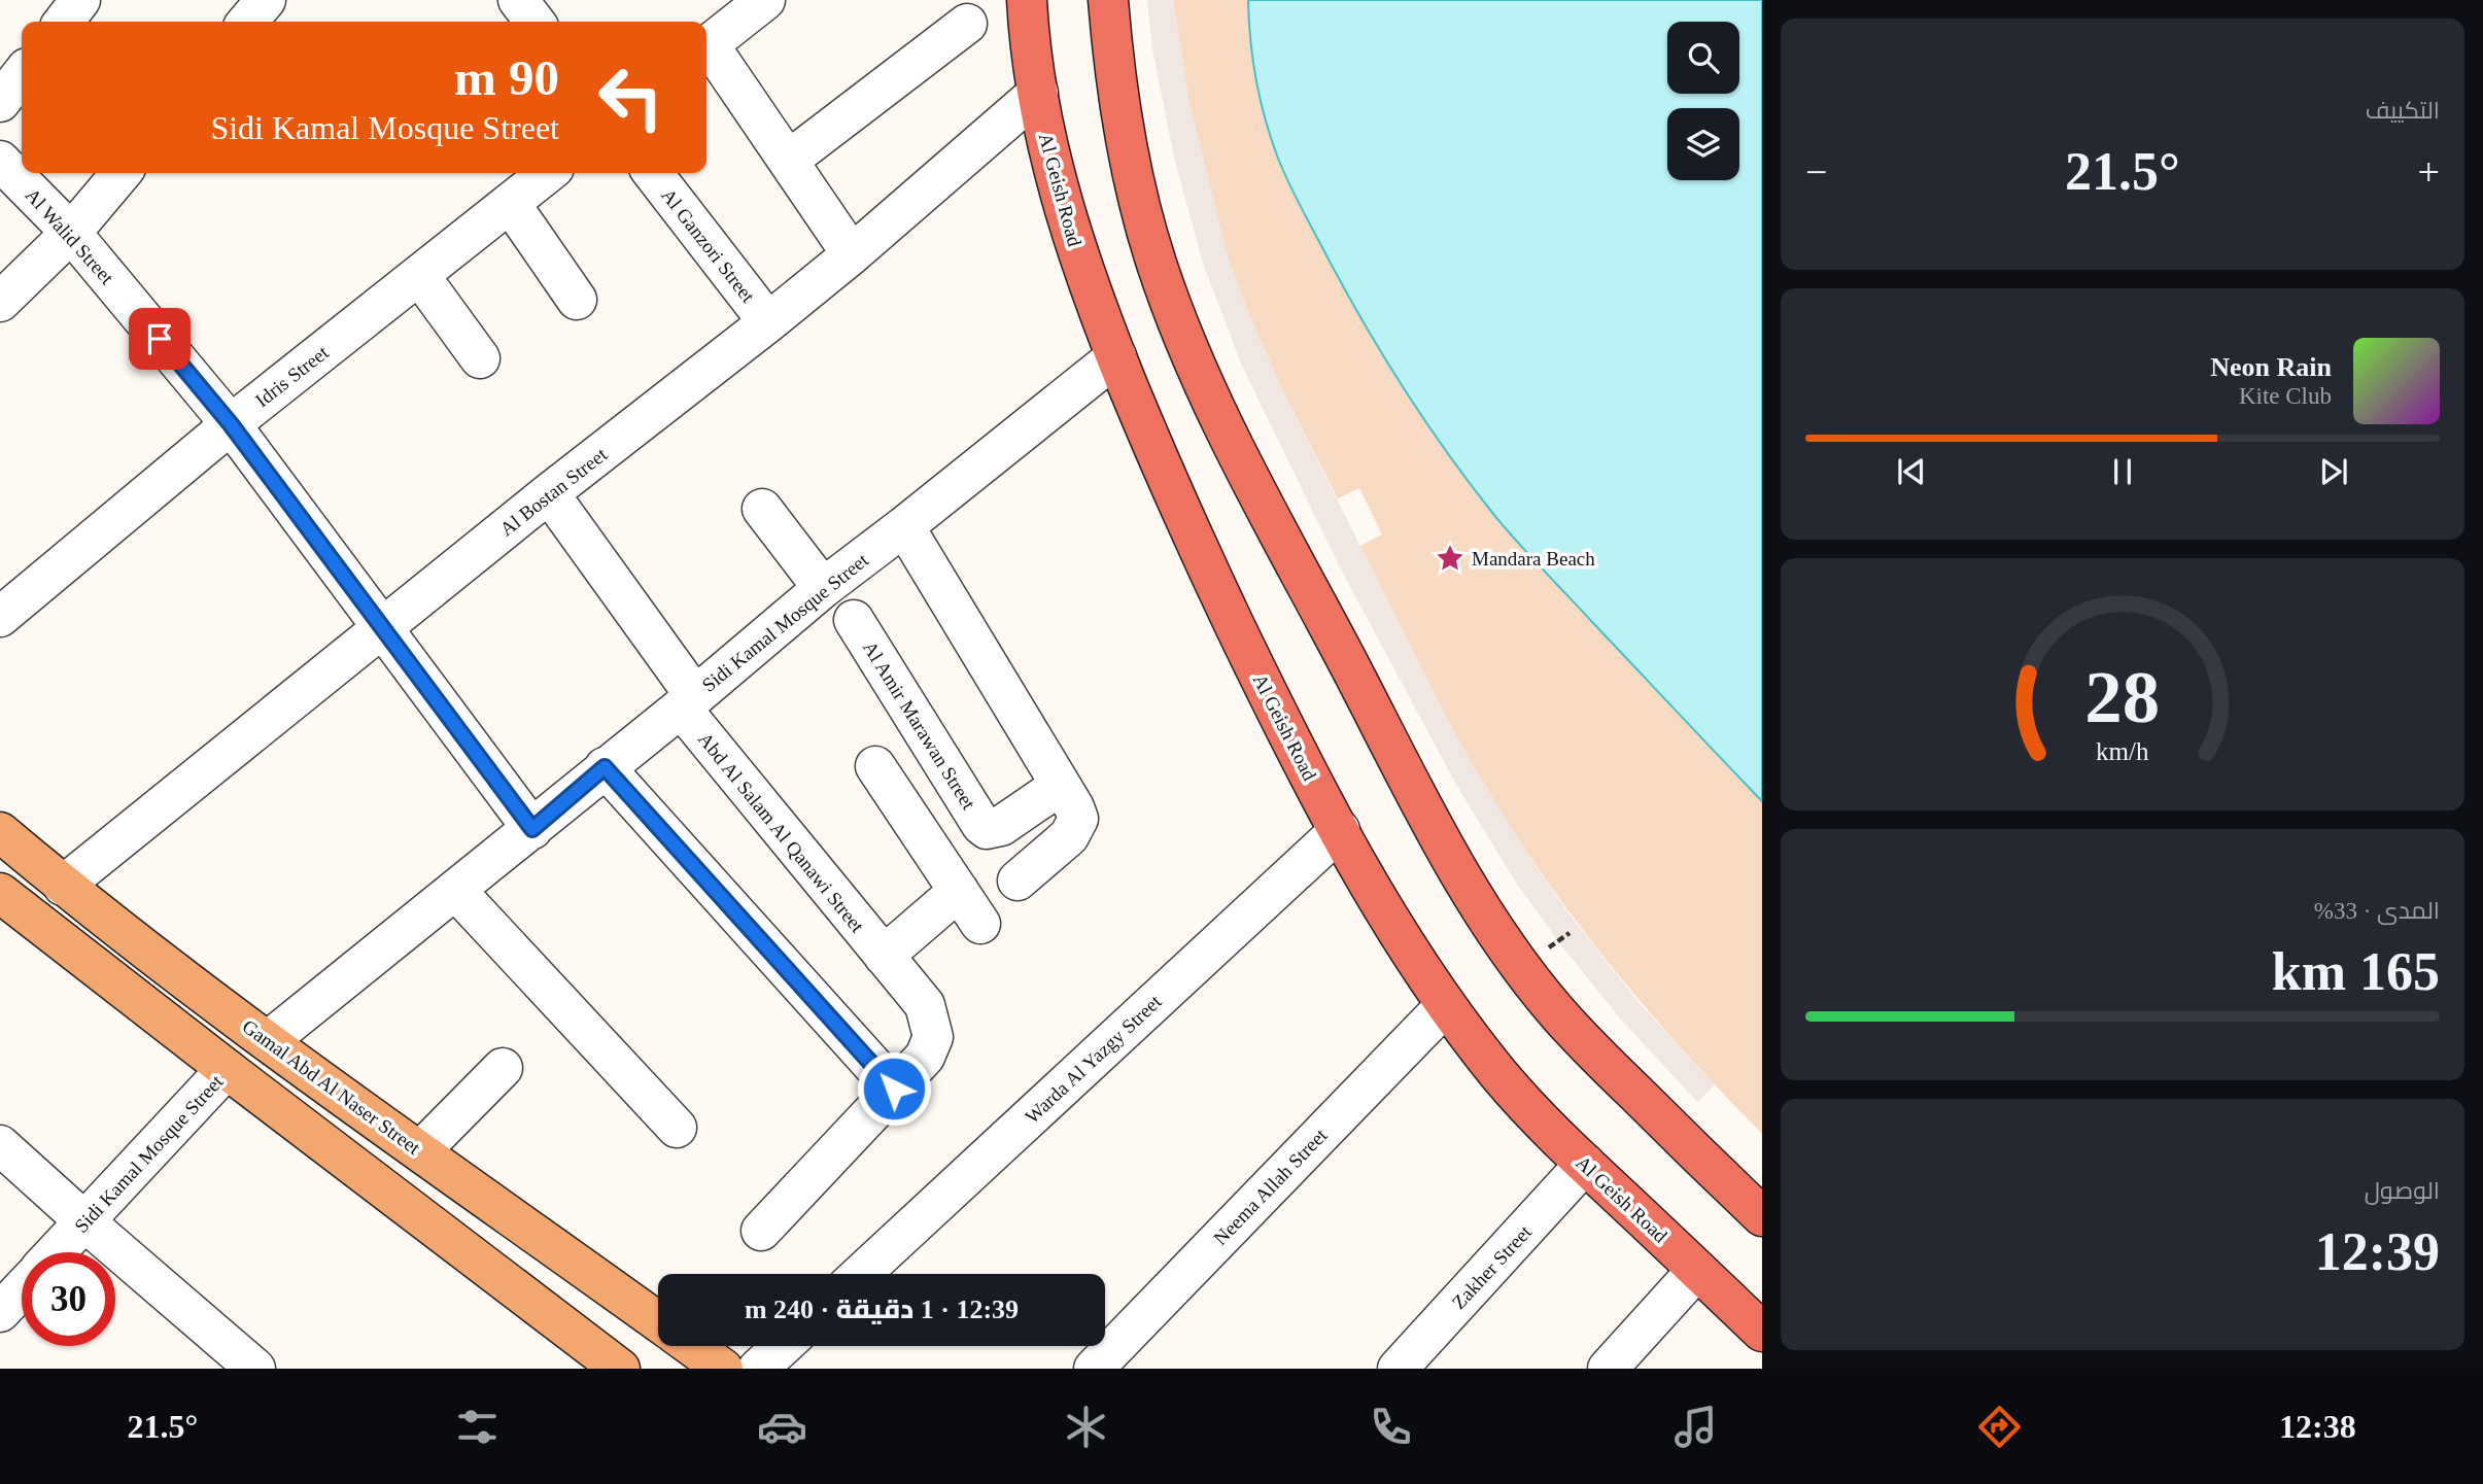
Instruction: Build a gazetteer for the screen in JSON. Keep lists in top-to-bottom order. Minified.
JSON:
{"streets":{"highway":["Al Geish Road"],"main road":["Gamal Abd Al Naser Street"],"street":["Al Walid Street","Al Ganzori Street","Idris Street","Al Bostan Street","Sidi Kamal Mosque Street","Al Amir Marawan Street","Abd Al Salam Al Qanawi Street","Warda Al Yazgy Street","Neema Allah Street","Zakher Street"]},"crossings":[["Al Geish Road","Al Bostan Street"],["Al Geish Road","Sidi Kamal Mosque Street"],["Al Geish Road","Warda Al Yazgy Street"],["Al Geish Road","Neema Allah Street"],["Al Geish Road","Zakher Street"],["Al Walid Street","Idris Street"],["Al Walid Street","Al Bostan Street"],["Al Walid Street","Sidi Kamal Mosque Street"],["Al Ganzori Street","Al Bostan Street"],["Al Bostan Street","Abd Al Salam Al Qanawi Street"],["Al Bostan Street","Gamal Abd Al Naser Street"],["Sidi Kamal Mosque Street","Abd Al Salam Al Qanawi Street"],["Sidi Kamal Mosque Street","Gamal Abd Al Naser Street"]],"places":{"place":["Mandara Beach"]},"page":{"tile":["التكييف",["المدى · 33%","165 km"],["الوصول","12:39"]],"turn":["90 m","Sidi Kamal Mosque Street"],"heat":["−","21.5°","+"],"song":["Neon Rain","Kite Club"],"limit":"30","trip":"12:39 · 1 دقيقة · 240 m","tabs":["12:38","21.5°"],"gauge":["28","km/h"]}}
